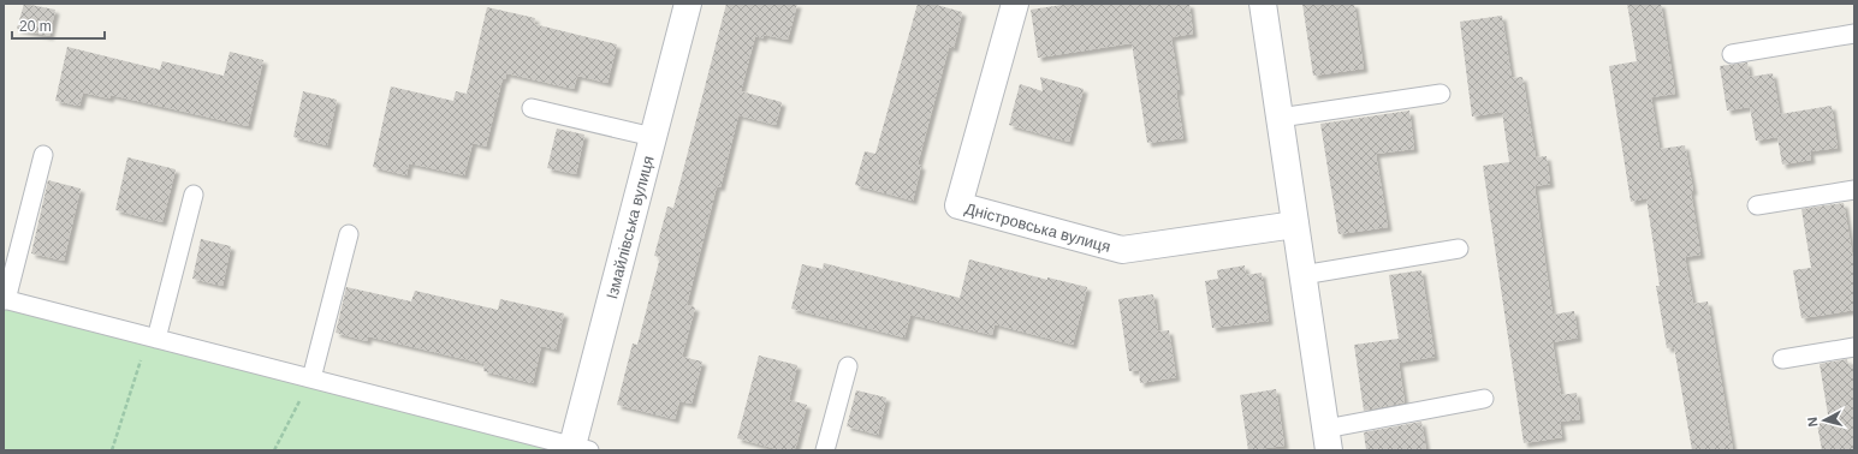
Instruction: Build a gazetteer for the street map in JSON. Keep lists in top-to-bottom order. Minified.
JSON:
{"streets":{"street":["Ізмайлівська вулиця","Дністровська вулиця"]},"scale_bar":"20 m","north":"left"}
